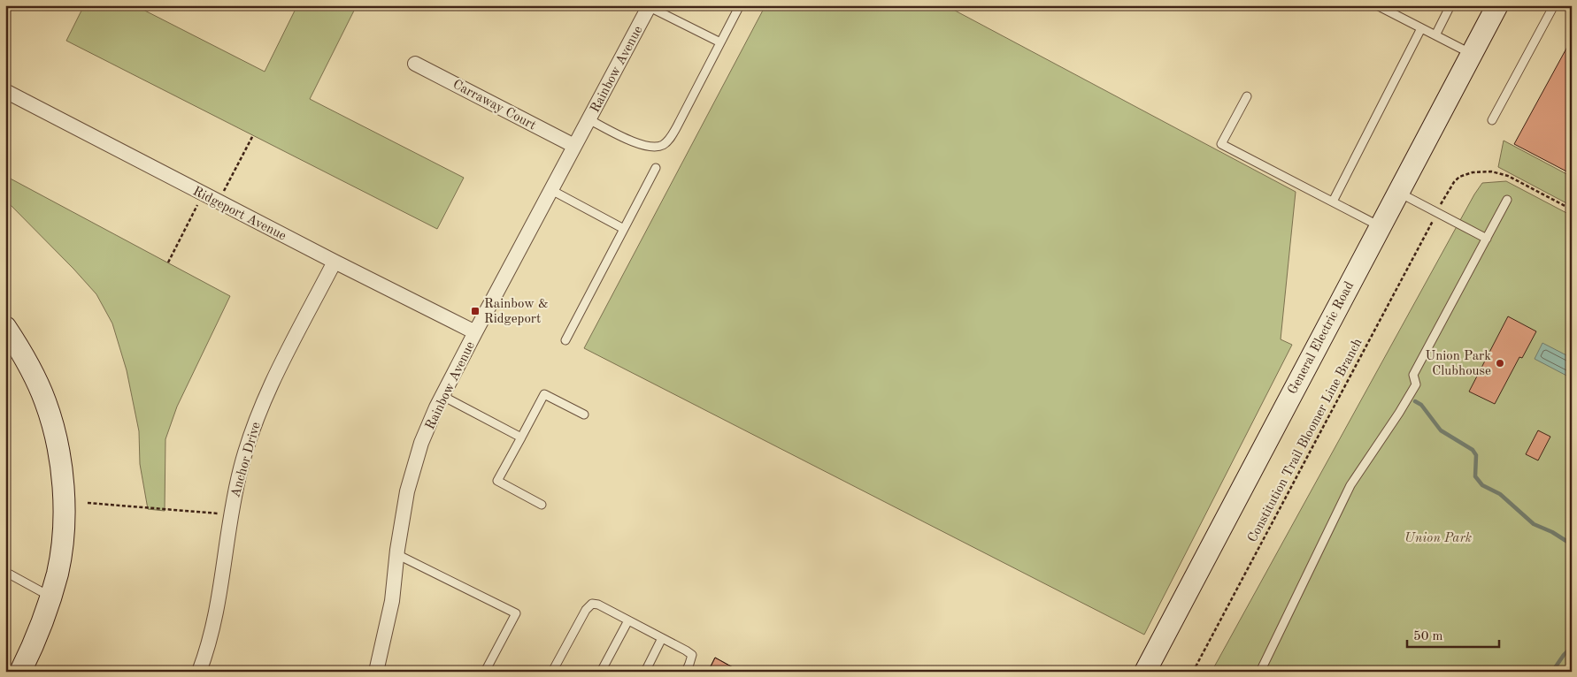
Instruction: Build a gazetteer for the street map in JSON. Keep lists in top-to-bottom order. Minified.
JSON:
{"streets":{"main road":["General Electric Road"],"street":["Rainbow Avenue","Carraway Court","Ridgeport Avenue","Anchor Drive"],"path":["Constitution Trail Bloomer Line Branch"]},"crossings":[["Rainbow Avenue","Carraway Court"],["Rainbow Avenue","Ridgeport Avenue"],["Ridgeport Avenue","Anchor Drive"]],"parks":["Union Park"],"places":{"transit":["Rainbow & Ridgeport"],"other":["Union Park Clubhouse"]},"scale_bar":"50 m"}
